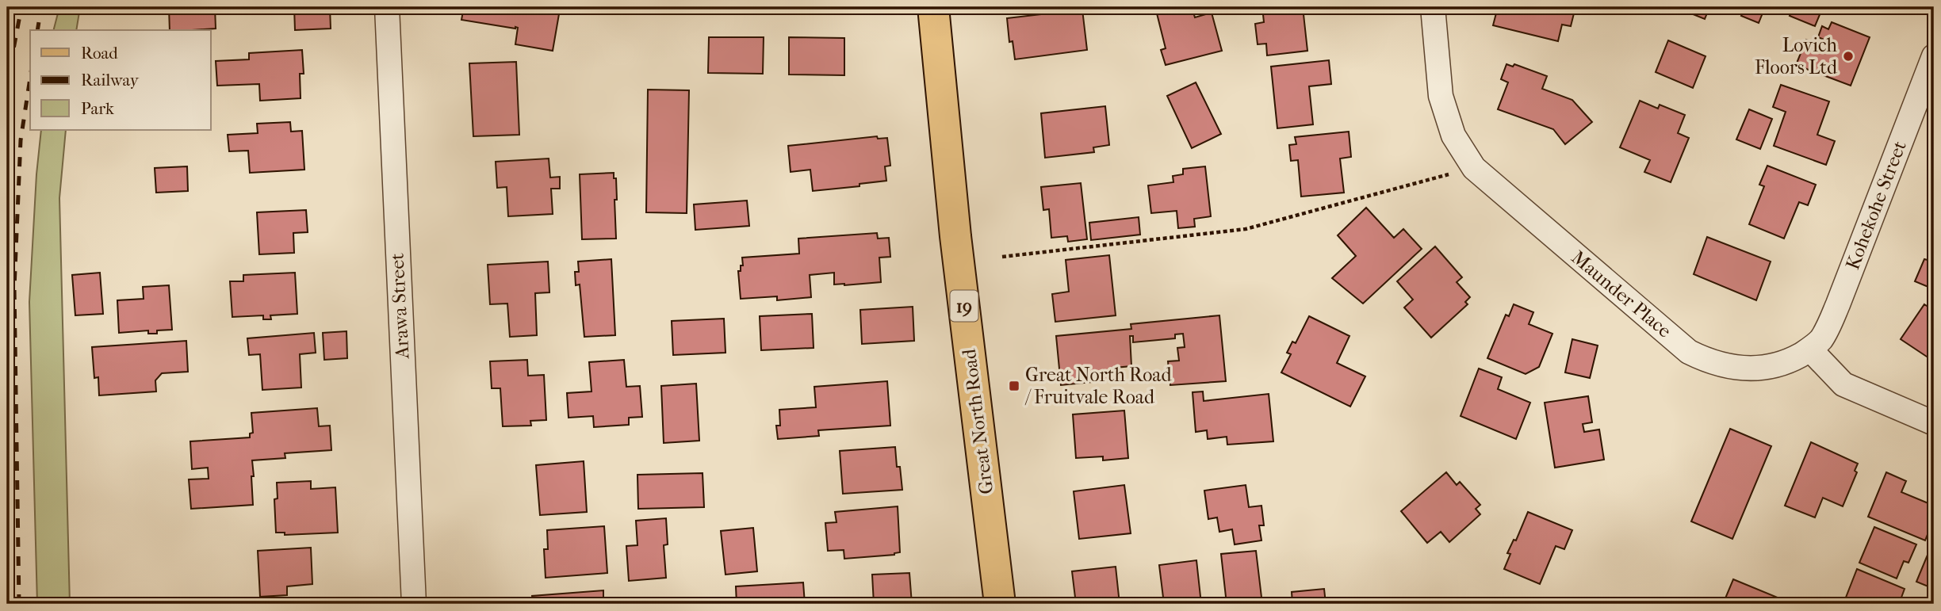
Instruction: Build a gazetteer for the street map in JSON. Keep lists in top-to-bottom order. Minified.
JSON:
{"streets":{"main road":["19","Great North Road"],"street":["Kohekohe Street","Maunder Place","Arawa Street"]},"crossings":[["Kohekohe Street","Maunder Place"]],"places":{"other":["Lovich Floors Ltd"],"transit":["Great North Road / Fruitvale Road"]},"legend":["Road","Railway","Park"]}
